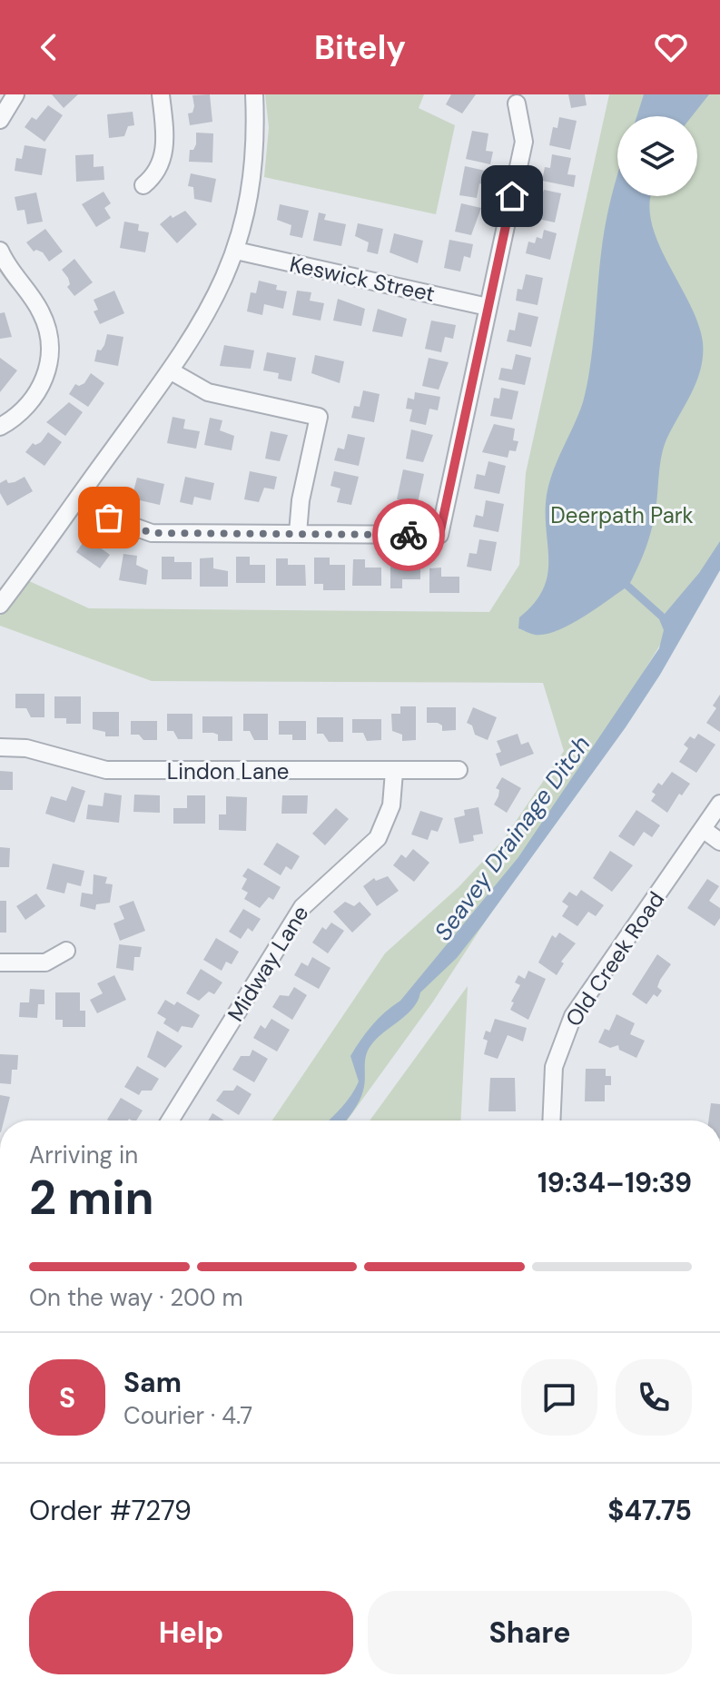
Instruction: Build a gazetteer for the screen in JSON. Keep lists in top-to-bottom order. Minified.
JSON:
{"streets":{"street":["Keswick Street","Lindon Lane","Old Creek Road","Midway Lane"]},"crossings":[["Lindon Lane","Midway Lane"]],"water":["Seavey Drainage Ditch"],"parks":["Deerpath Park"],"page":{"header":"Bitely","heading":["2 min","Arriving in","19:34–19:39"],"panel":["Sam","Courier · 4.7","Order #7279","$47.75"],"bar":"On the way · 200 m","round":"S","buttons":["Help","Share"]}}
